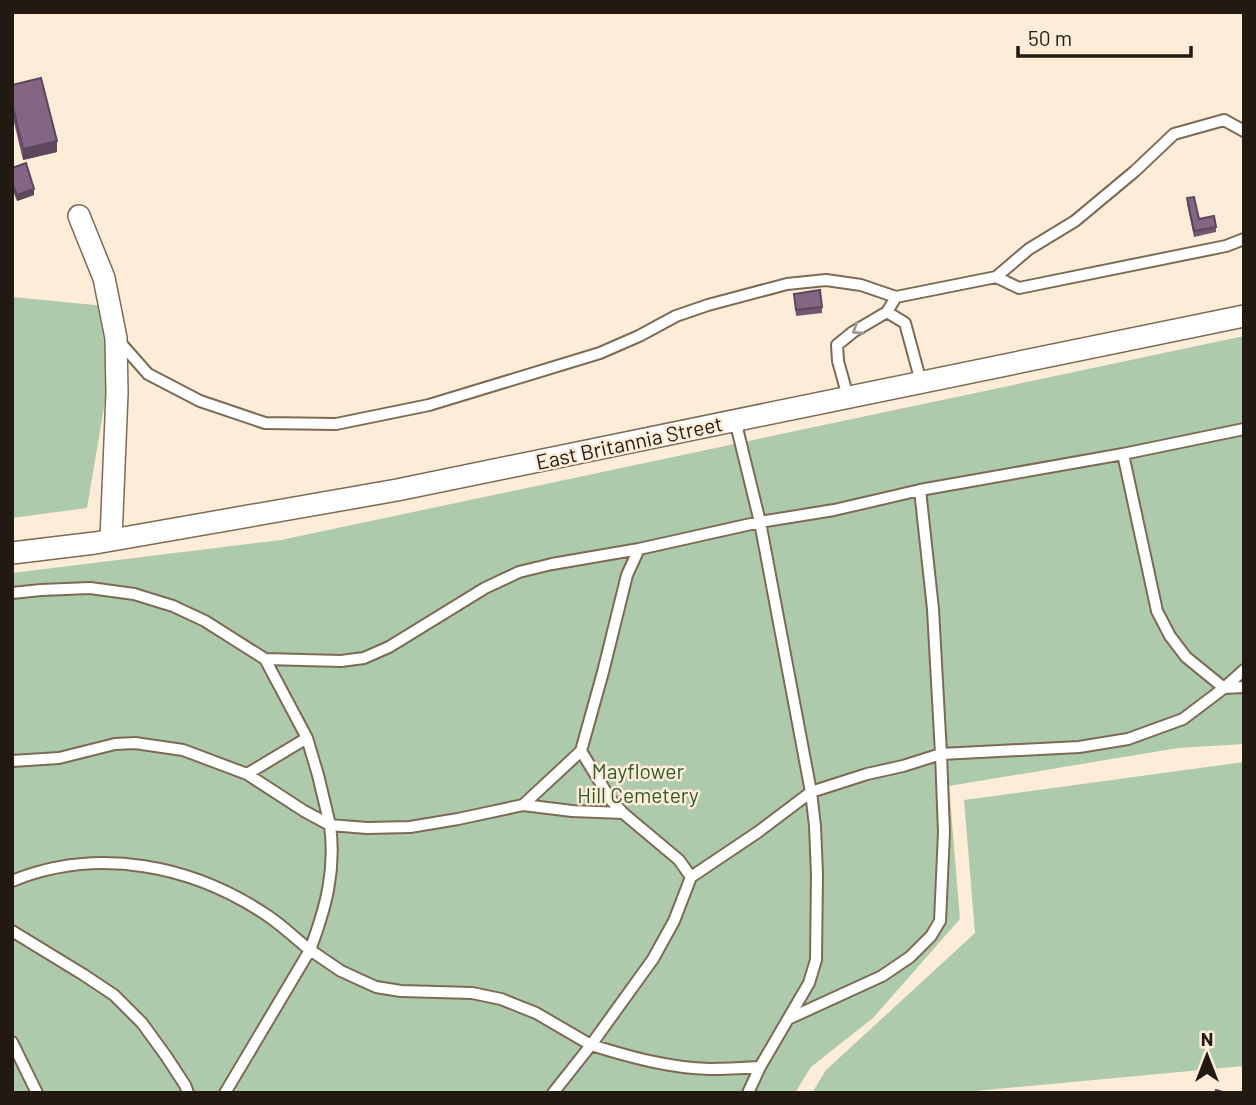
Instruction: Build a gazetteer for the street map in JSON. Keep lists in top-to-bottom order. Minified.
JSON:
{"streets":{"street":["East Britannia Street"]},"parks":["Mayflower Hill Cemetery"],"scale_bar":"50 m","north":"top"}
